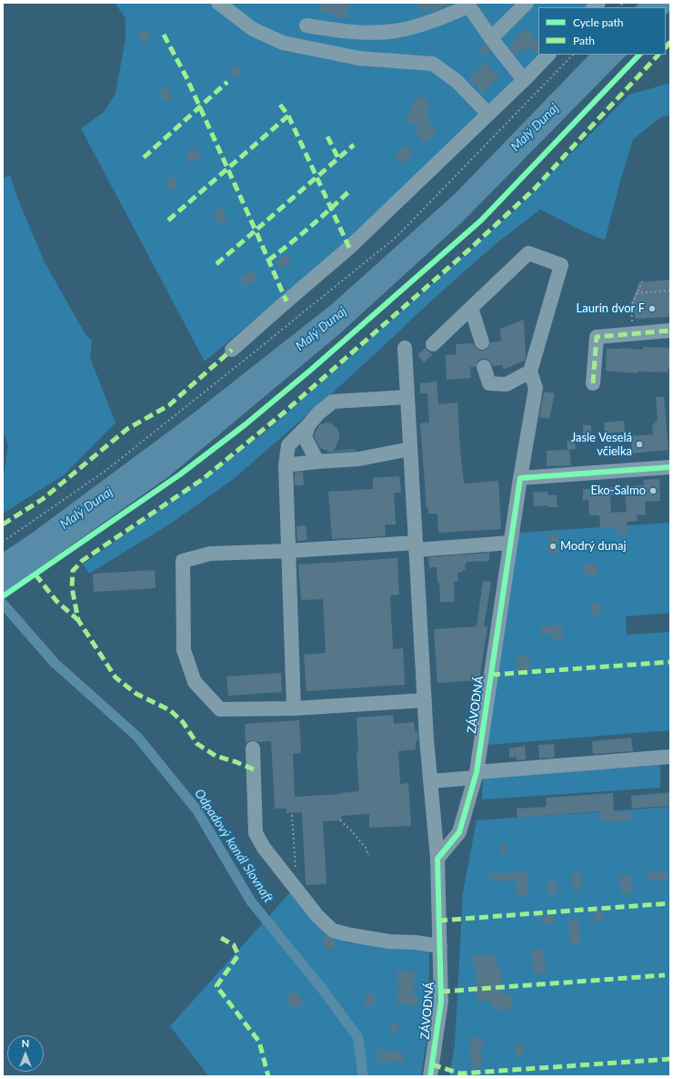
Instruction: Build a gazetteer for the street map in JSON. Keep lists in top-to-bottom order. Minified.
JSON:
{"streets":{"street":["ZÁVODNÁ"]},"water":["Malý Dunaj","Odpadový kanál Slovnaft"],"places":["Laurin dvor F","Jasle Veselá včielka","Eko-Salmo","Modrý dunaj"],"legend":["Cycle path","Path"],"north":"top"}
